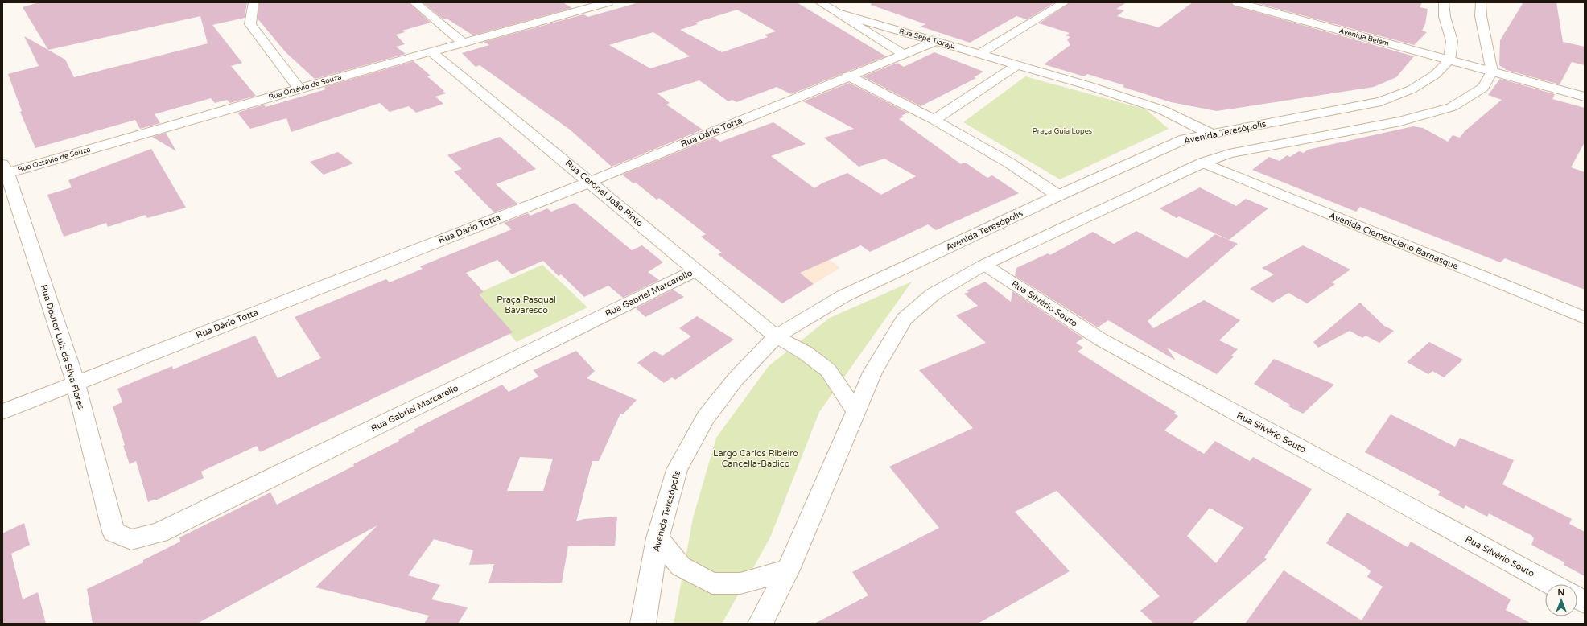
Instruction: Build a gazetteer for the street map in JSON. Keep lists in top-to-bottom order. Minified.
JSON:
{"streets":{"street":["Avenida Belém","Rua Sepé Tiarajú","Rua Octávio de Souza","Rua Dário Totta","Avenida Teresópolis","Rua Coronel João Pinto","Avenida Clemenciano Barnasque","Rua Gabriel Marcarello","Rua Silvério Souto","Rua Doutor Luiz da Silva Flores"]},"crossings":[["Avenida Belém","Avenida Teresópolis"],["Rua Sepé Tiarajú","Rua Dário Totta"],["Rua Octávio de Souza","Rua Coronel João Pinto"],["Rua Octávio de Souza","Rua Doutor Luiz da Silva Flores"],["Rua Dário Totta","Rua Coronel João Pinto"],["Rua Dário Totta","Rua Doutor Luiz da Silva Flores"],["Avenida Teresópolis","Rua Coronel João Pinto"],["Rua Coronel João Pinto","Rua Gabriel Marcarello"],["Rua Gabriel Marcarello","Rua Doutor Luiz da Silva Flores"]],"parks":["Praça Guia Lopes","Praça Pasqual Bavaresco","Largo Carlos Ribeiro Cancella-Badico"],"north":"top"}
